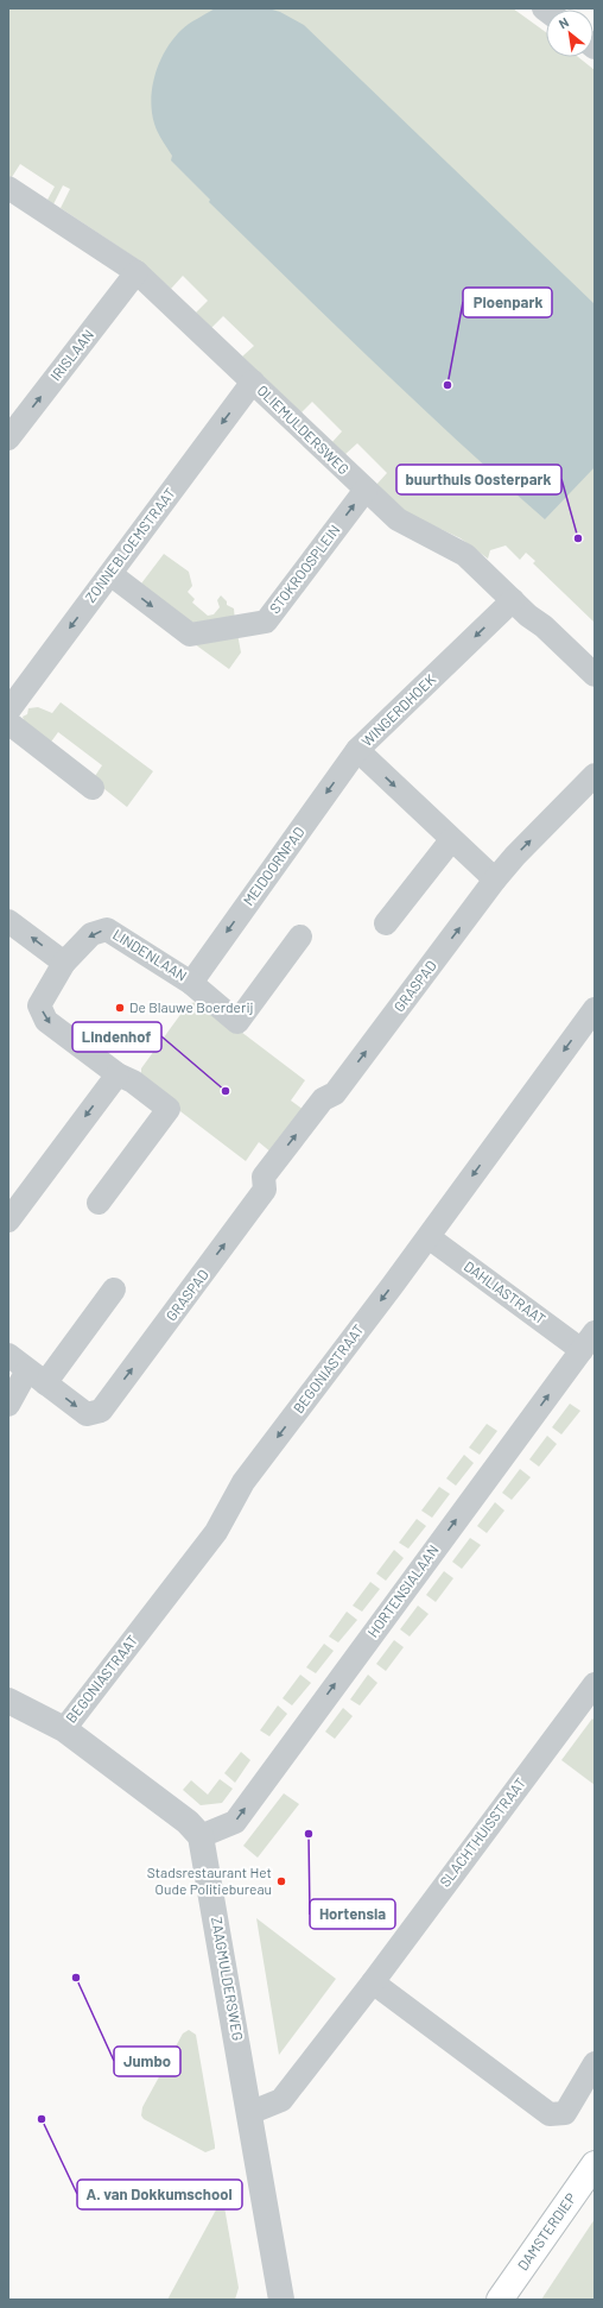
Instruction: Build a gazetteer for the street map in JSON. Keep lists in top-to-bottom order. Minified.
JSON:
{"streets":{"main road":["DAMSTERDIEP"],"street":["IRISLAAN","OLIEMULDERSWEG","ZONNEBLOEMSTRAAT","STOKROOSPLEIN","WINGERDHOEK","MEIDOORNPAD","LINDENLAAN","GRASPAD","DAHLIASTRAAT","BEGONIASTRAAT","HORTENSIALAAN","SLACHTHUISSTRAAT","ZAAGMULDERSWEG"]},"crossings":[["IRISLAAN","OLIEMULDERSWEG"],["OLIEMULDERSWEG","ZONNEBLOEMSTRAAT"],["OLIEMULDERSWEG","STOKROOSPLEIN"],["OLIEMULDERSWEG","WINGERDHOEK"],["ZONNEBLOEMSTRAAT","STOKROOSPLEIN"],["WINGERDHOEK","MEIDOORNPAD"],["WINGERDHOEK","GRASPAD"],["MEIDOORNPAD","LINDENLAAN"],["DAHLIASTRAAT","BEGONIASTRAAT"],["DAHLIASTRAAT","HORTENSIALAAN"],["HORTENSIALAAN","ZAAGMULDERSWEG"],["SLACHTHUISSTRAAT","ZAAGMULDERSWEG"]],"one_way":["IRISLAAN","ZONNEBLOEMSTRAAT","BEGONIASTRAAT","HORTENSIALAAN"],"places":["Pioenpark","buurthuis Oosterpark","De Blauwe Boerderij","Lindenhof","Hortensia","Stadsrestaurant Het Oude Politiebureau","Jumbo","A. van Dokkumschool"],"north":"top left"}
